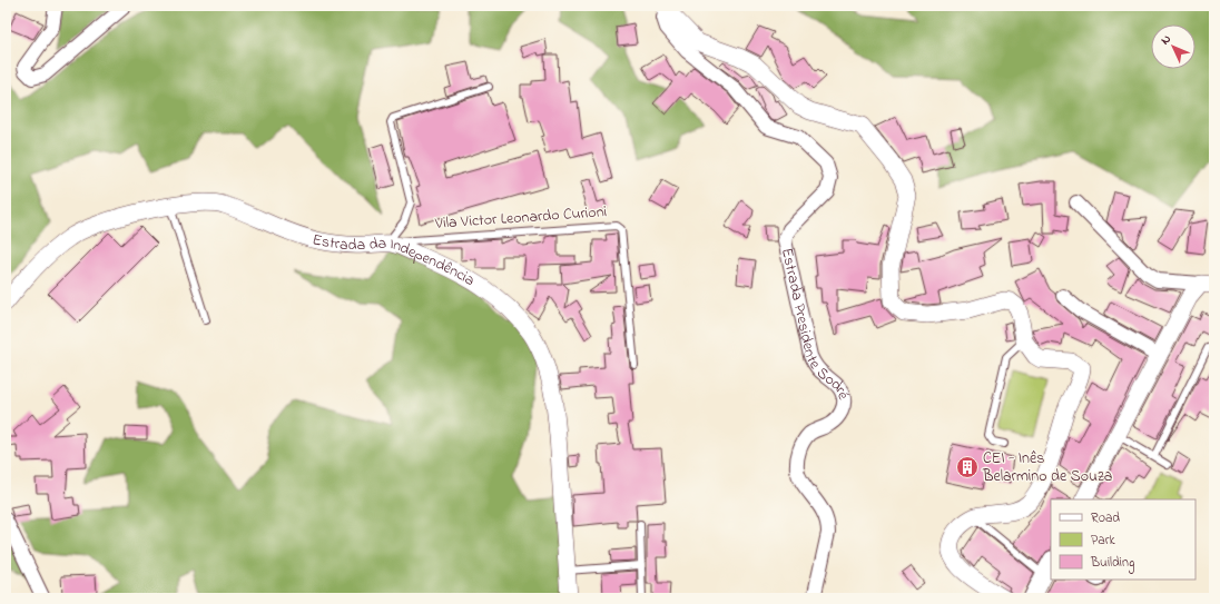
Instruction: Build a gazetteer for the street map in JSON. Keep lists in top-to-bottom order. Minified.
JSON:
{"streets":{"street":["Estrada da Independência","Estrada Presidente Sodré"],"lane":["Vila Victor Leonardo Curioni"]},"crossings":[["Vila Victor Leonardo Curioni","Estrada da Independência"]],"places":{"building":["CEI - Inês Belarmino de Souza"]},"legend":["Road","Park","Building"],"north":"top left"}
